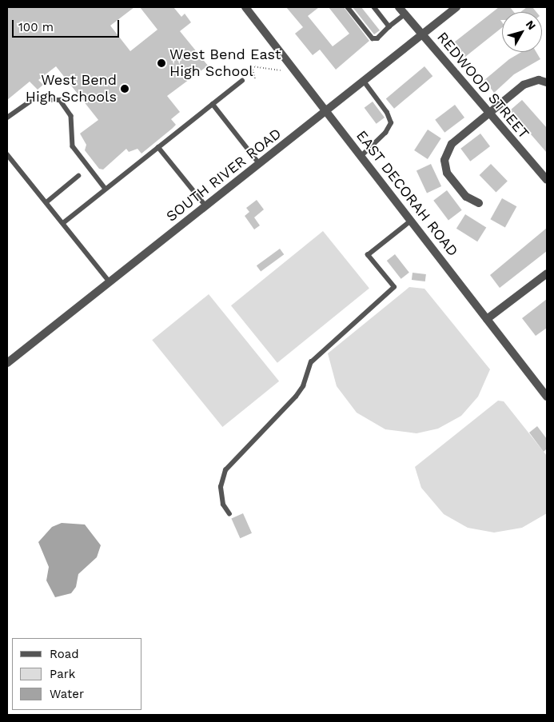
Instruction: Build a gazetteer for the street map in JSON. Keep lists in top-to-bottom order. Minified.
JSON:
{"streets":{"street":["REDWOOD STREET","SOUTH RIVER ROAD","EAST DECORAH ROAD"]},"crossings":[["REDWOOD STREET","SOUTH RIVER ROAD"],["SOUTH RIVER ROAD","EAST DECORAH ROAD"]],"places":["West Bend East High School","West Bend High Schools"],"legend":["Road","Park","Water"],"scale_bar":"100 m","north":"top right"}
